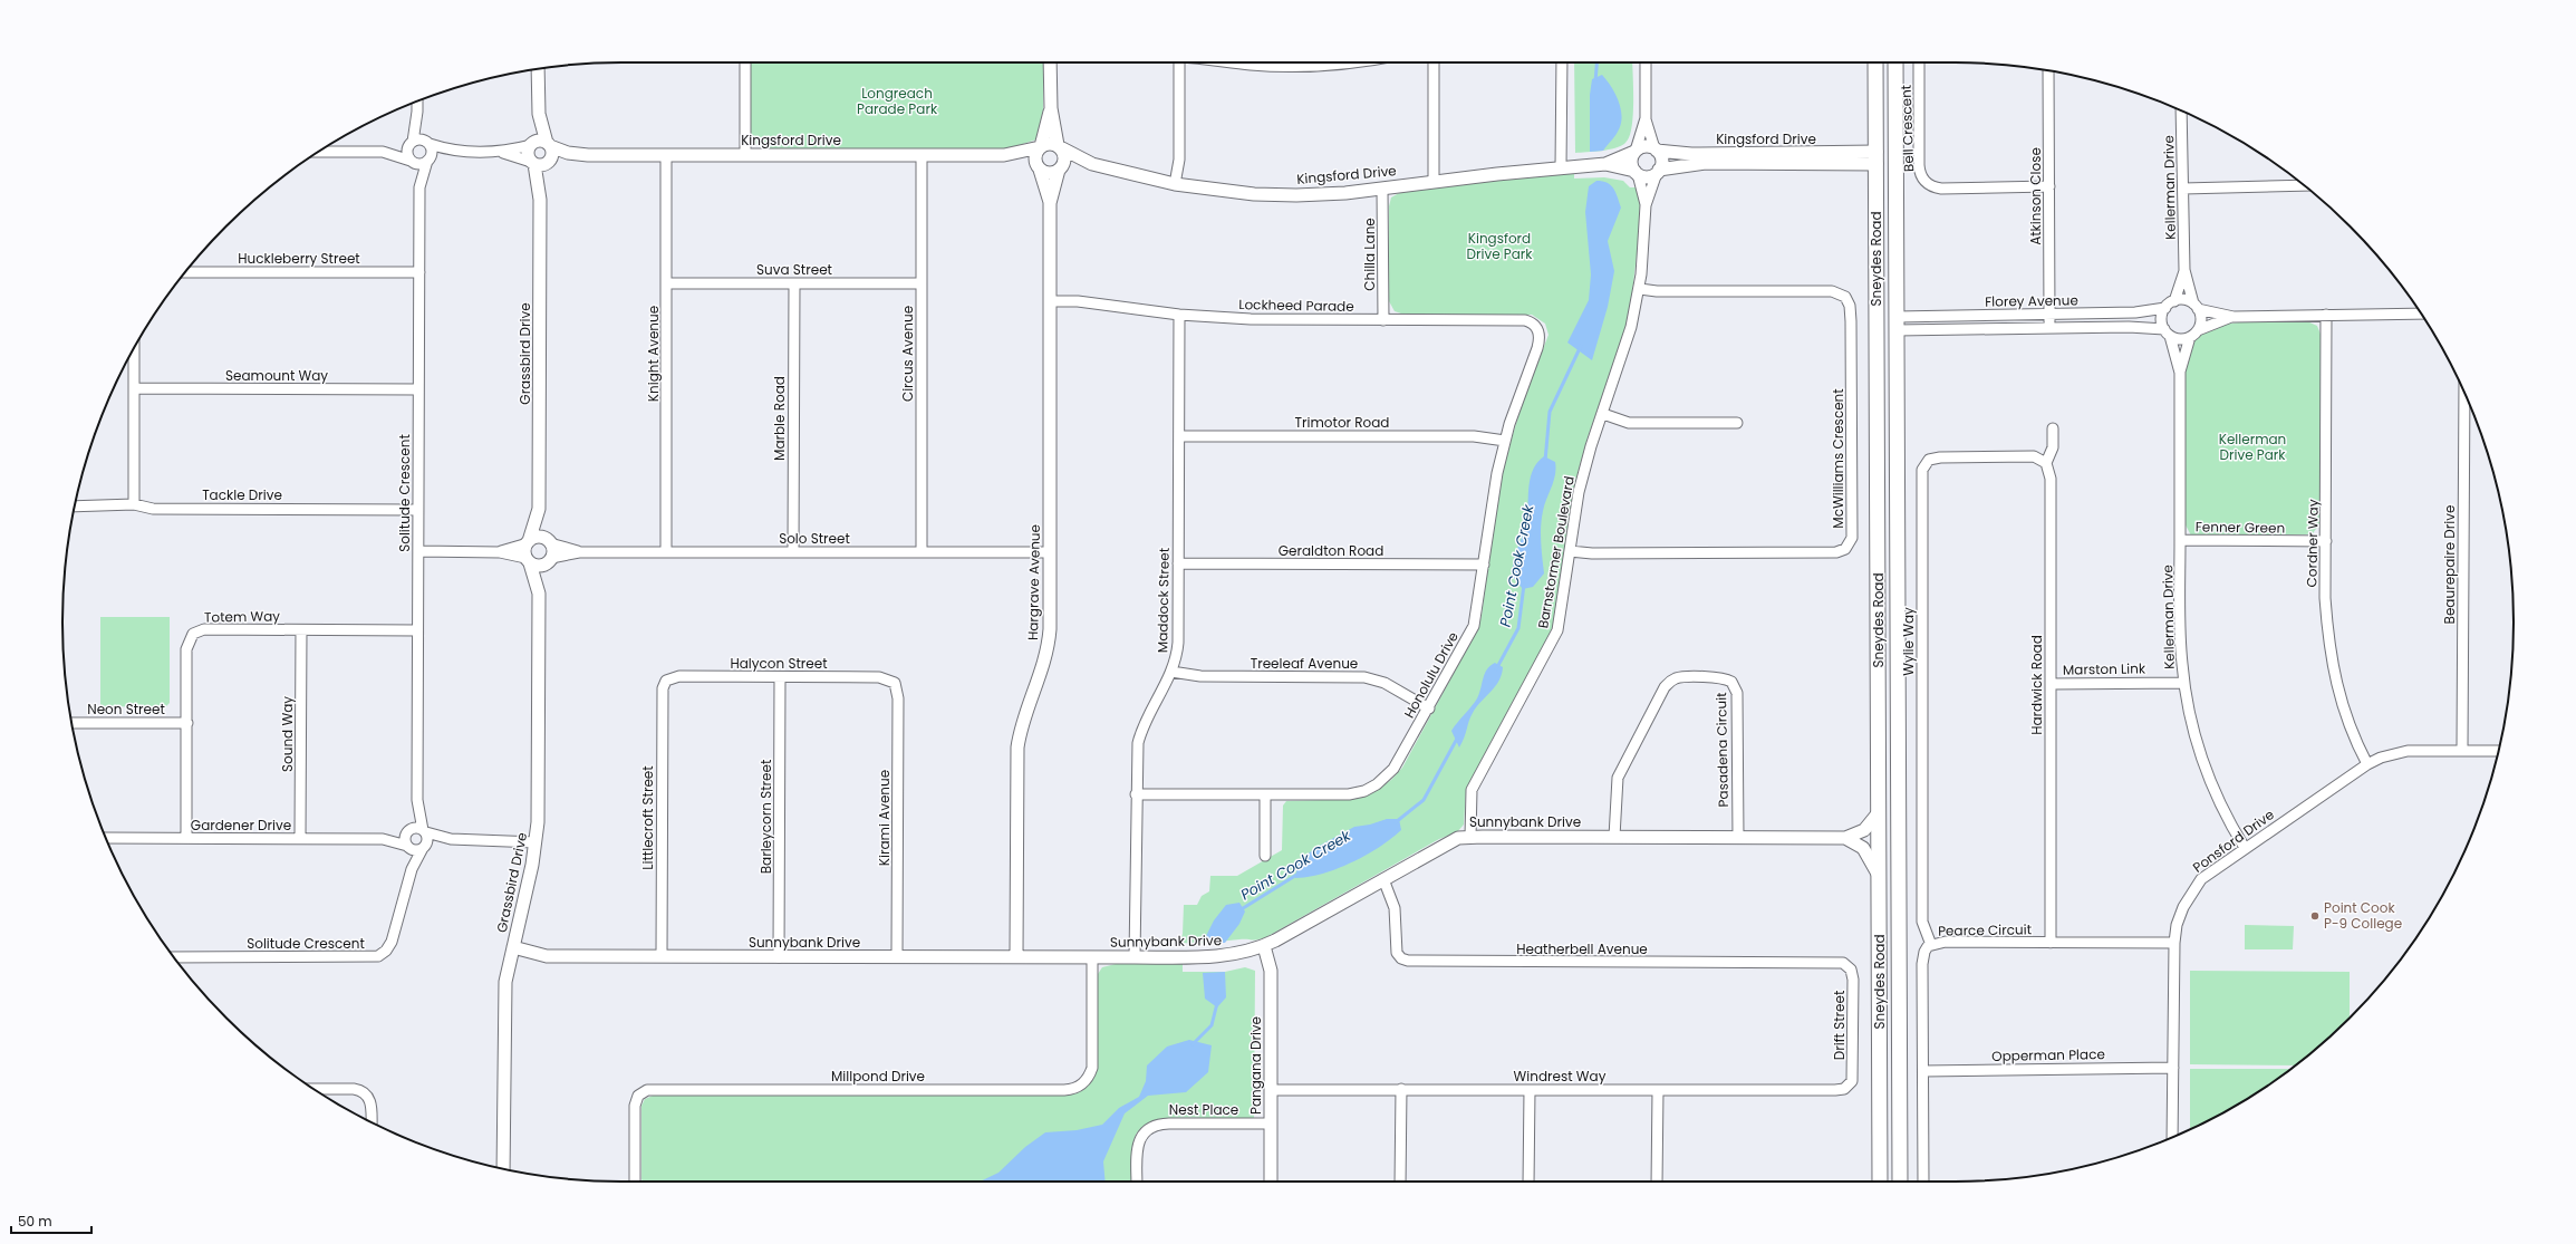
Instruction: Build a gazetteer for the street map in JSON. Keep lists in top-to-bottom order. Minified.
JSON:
{"streets":{"main road":["Sneydes Road"],"street":["Bell Crescent","Kingsford Drive","Kellerman Drive","Atkinson Close","Chilla Lane","Huckleberry Street","Suva Street","Florey Avenue","Lockheed Parade","Grassbird Drive","Knight Avenue","Circus Avenue","Seamount Way","Marble Road","Trimotor Road","McWilliams Crescent","Solitude Crescent","Tackle Drive","Fenner Green","Solo Street","Cordner Way","Geraldton Road","Barnstormer Boulevard","Beaurepaire Drive","Hargrave Avenue","Maddock Street","Totem Way","Wylie Way","Halycon Street","Treeleaf Avenue","Marston Link","Honolulu Drive","Hardwick Road","Neon Street","Sound Way","Pasadena Circuit","Barleycorn Street","Littlecroft Street","Kirami Avenue","Sunnybank Drive","Gardener Drive","Ponsford Drive","Pearce Circuit","Heatherbell Avenue","Drift Street","Opperman Place","Pangana Drive","Millpond Drive","Windrest Way","Nest Place"]},"crossings":[["Bell Crescent","Atkinson Close"],["Kingsford Drive","Chilla Lane"],["Kingsford Drive","Sneydes Road"],["Kingsford Drive","Grassbird Drive"],["Kingsford Drive","Knight Avenue"],["Kingsford Drive","Circus Avenue"],["Kingsford Drive","Barnstormer Boulevard"],["Kingsford Drive","Hargrave Avenue"],["Kellerman Drive","Florey Avenue"],["Kellerman Drive","Fenner Green"],["Kellerman Drive","Marston Link"],["Kellerman Drive","Ponsford Drive"],["Atkinson Close","Florey Avenue"],["Chilla Lane","Lockheed Parade"],["Huckleberry Street","Solitude Crescent"],["Sneydes Road","Florey Avenue"],["Sneydes Road","Sunnybank Drive"],["Suva Street","Knight Avenue"],["Suva Street","Circus Avenue"],["Suva Street","Marble Road"],["Lockheed Parade","Hargrave Avenue"],["Lockheed Parade","Maddock Street"],["Lockheed Parade","Honolulu Drive"],["Grassbird Drive","Solo Street"],["Grassbird Drive","Sunnybank Drive"],["Knight Avenue","Solo Street"],["Circus Avenue","Solo Street"],["Seamount Way","Solitude Crescent"],["Marble Road","Solo Street"],["Trimotor Road","Maddock Street"],["Trimotor Road","Honolulu Drive"],["McWilliams Crescent","Barnstormer Boulevard"],["Solitude Crescent","Tackle Drive"],["Solitude Crescent","Totem Way"],["Solitude Crescent","Gardener Drive"],["Fenner Green","Cordner Way"],["Solo Street","Hargrave Avenue"],["Cordner Way","Ponsford Drive"],["Geraldton Road","Maddock Street"],["Geraldton Road","Honolulu Drive"],["Barnstormer Boulevard","Sunnybank Drive"],["Beaurepaire Drive","Ponsford Drive"],["Hargrave Avenue","Sunnybank Drive"],["Maddock Street","Treeleaf Avenue"],["Maddock Street","Honolulu Drive"],["Maddock Street","Sunnybank Drive"],["Totem Way","Neon Street"],["Totem Way","Sound Way"],["Totem Way","Gardener Drive"],["Wylie Way","Hardwick Road"],["Wylie Way","Pearce Circuit"],["Halycon Street","Barleycorn Street"],["Halycon Street","Littlecroft Street"],["Halycon Street","Kirami Avenue"],["Treeleaf Avenue","Honolulu Drive"],["Marston Link","Hardwick Road"],["Hardwick Road","Pearce Circuit"],["Sound Way","Gardener Drive"],["Pasadena Circuit","Sunnybank Drive"],["Barleycorn Street","Sunnybank Drive"],["Littlecroft Street","Sunnybank Drive"],["Kirami Avenue","Sunnybank Drive"],["Sunnybank Drive","Heatherbell Avenue"],["Sunnybank Drive","Pangana Drive"],["Sunnybank Drive","Millpond Drive"],["Ponsford Drive","Pearce Circuit"],["Ponsford Drive","Opperman Place"],["Pearce Circuit","Opperman Place"],["Heatherbell Avenue","Drift Street"],["Drift Street","Windrest Way"],["Pangana Drive","Windrest Way"],["Pangana Drive","Nest Place"]],"water":["Point Cook Creek"],"parks":["Longreach Parade Park","Kingsford Drive Park","Kellerman Drive Park"],"places":["Point Cook P-9 College"],"scale_bar":"50 m"}
